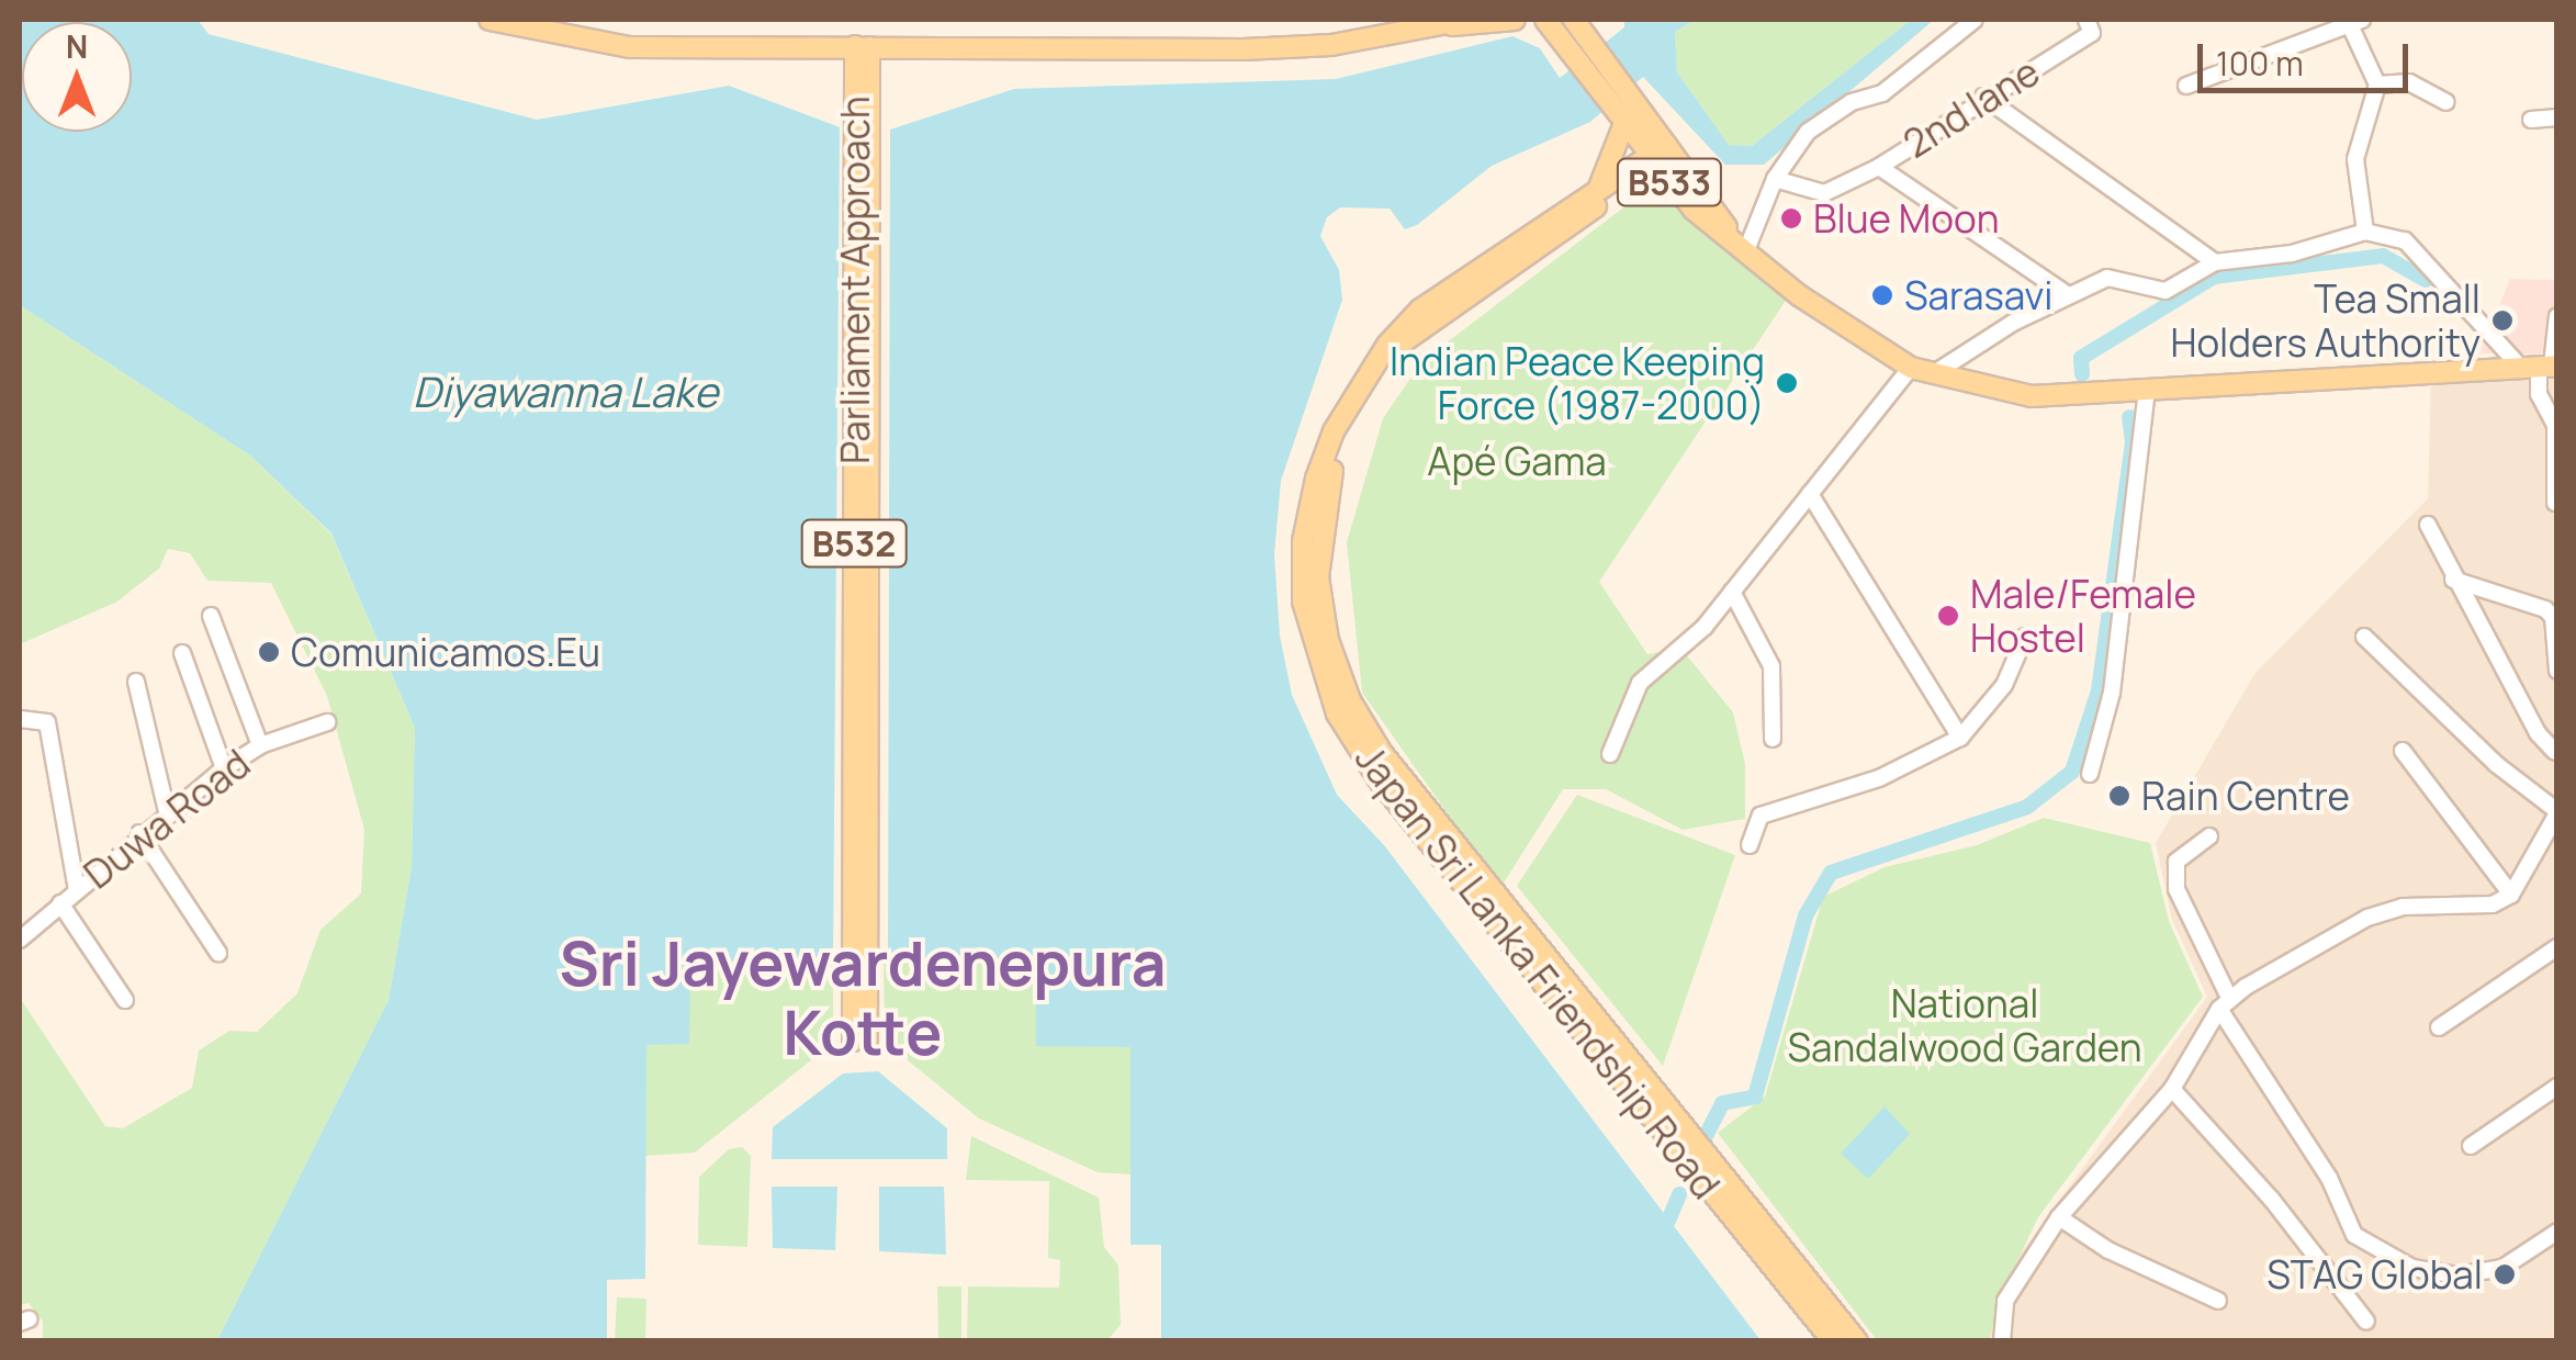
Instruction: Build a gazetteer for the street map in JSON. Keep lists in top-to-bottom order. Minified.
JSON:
{"streets":{"main road":["B533","Parliament Approach","B532","Japan Sri Lanka Friendship Road"],"street":["2nd lane","Duwa Road"]},"crossings":[["B533","Japan Sri Lanka Friendship Road"]],"districts":["Sri Jayewardenepura Kotte"],"water":["Diyawanna Lake"],"parks":["Apé Gama","National Sandalwood Garden"],"places":["Blue Moon","Sarasavi","Tea Small Holders Authority","Indian Peace Keeping Force (1987-2000)","Male/Female Hostel","Comunicamos.Eu","Rain Centre","STAG Global"],"scale_bar":"100 m","north":"top"}
